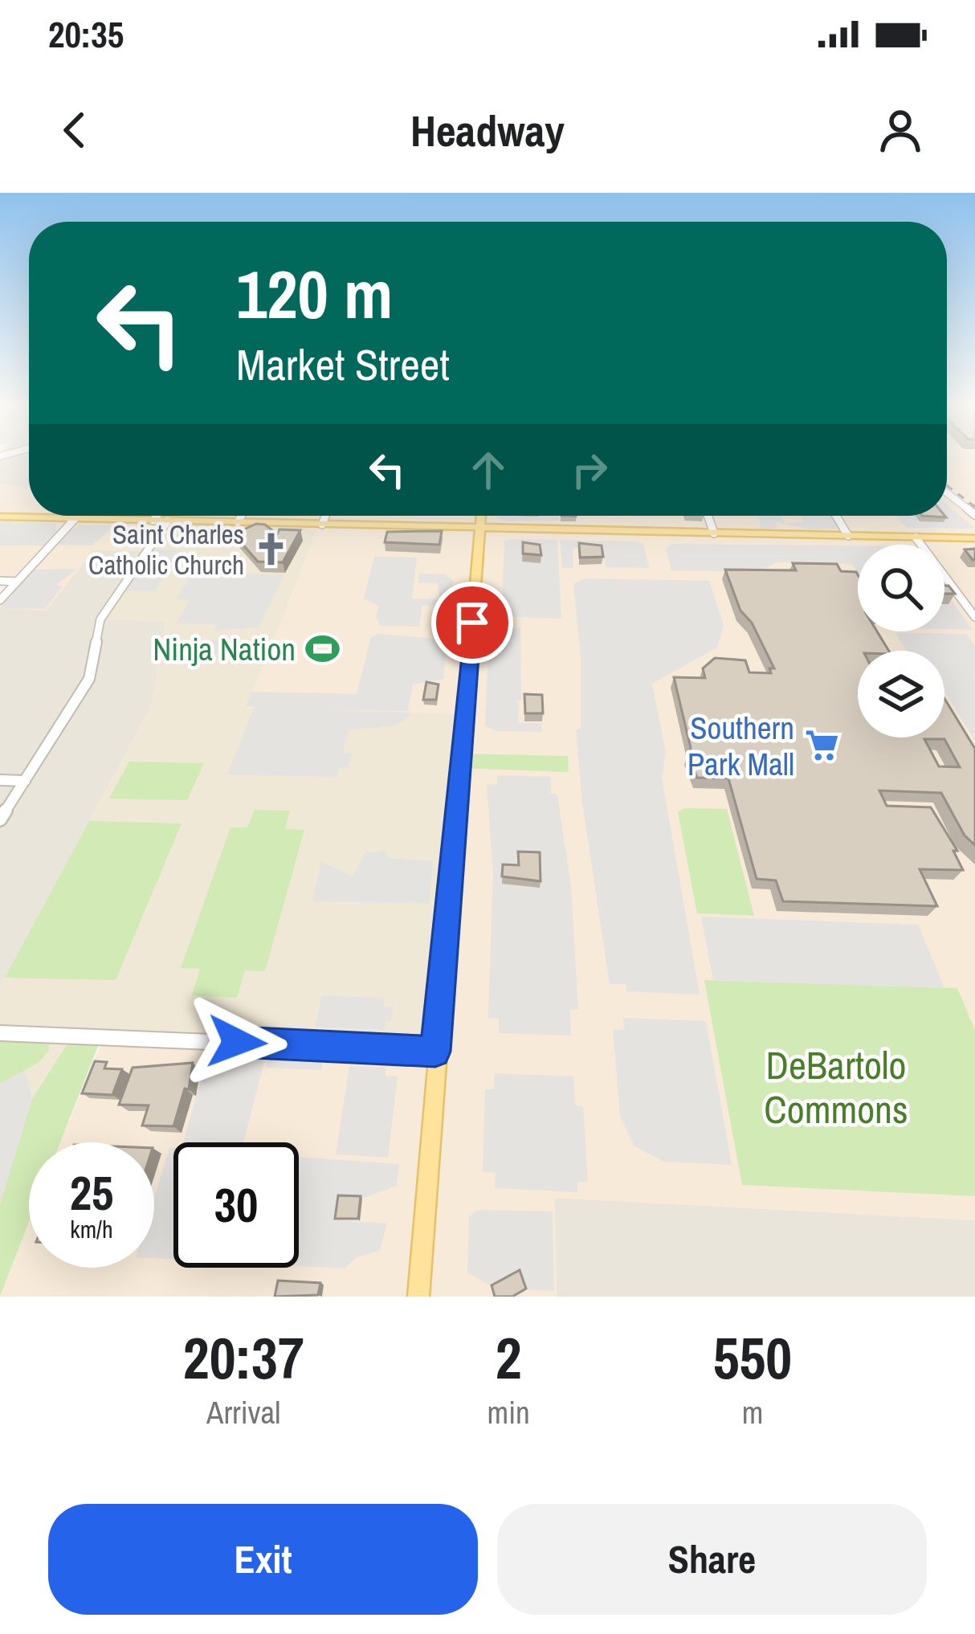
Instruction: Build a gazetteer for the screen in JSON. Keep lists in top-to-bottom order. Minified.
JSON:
{"parks":["DeBartolo Commons"],"places":{"church":["Saint Charles Catholic Church"],"sports":["Ninja Nation"],"supermarket":["Southern Park Mall"]},"page":{"status":"20:35","header":"Headway","turn":["120 m","Market Street"],"speed":"25 km/h","limit":"30","eta":["20:37","Arrival","2","min","550","m"],"buttons":["Exit","Share"]}}
